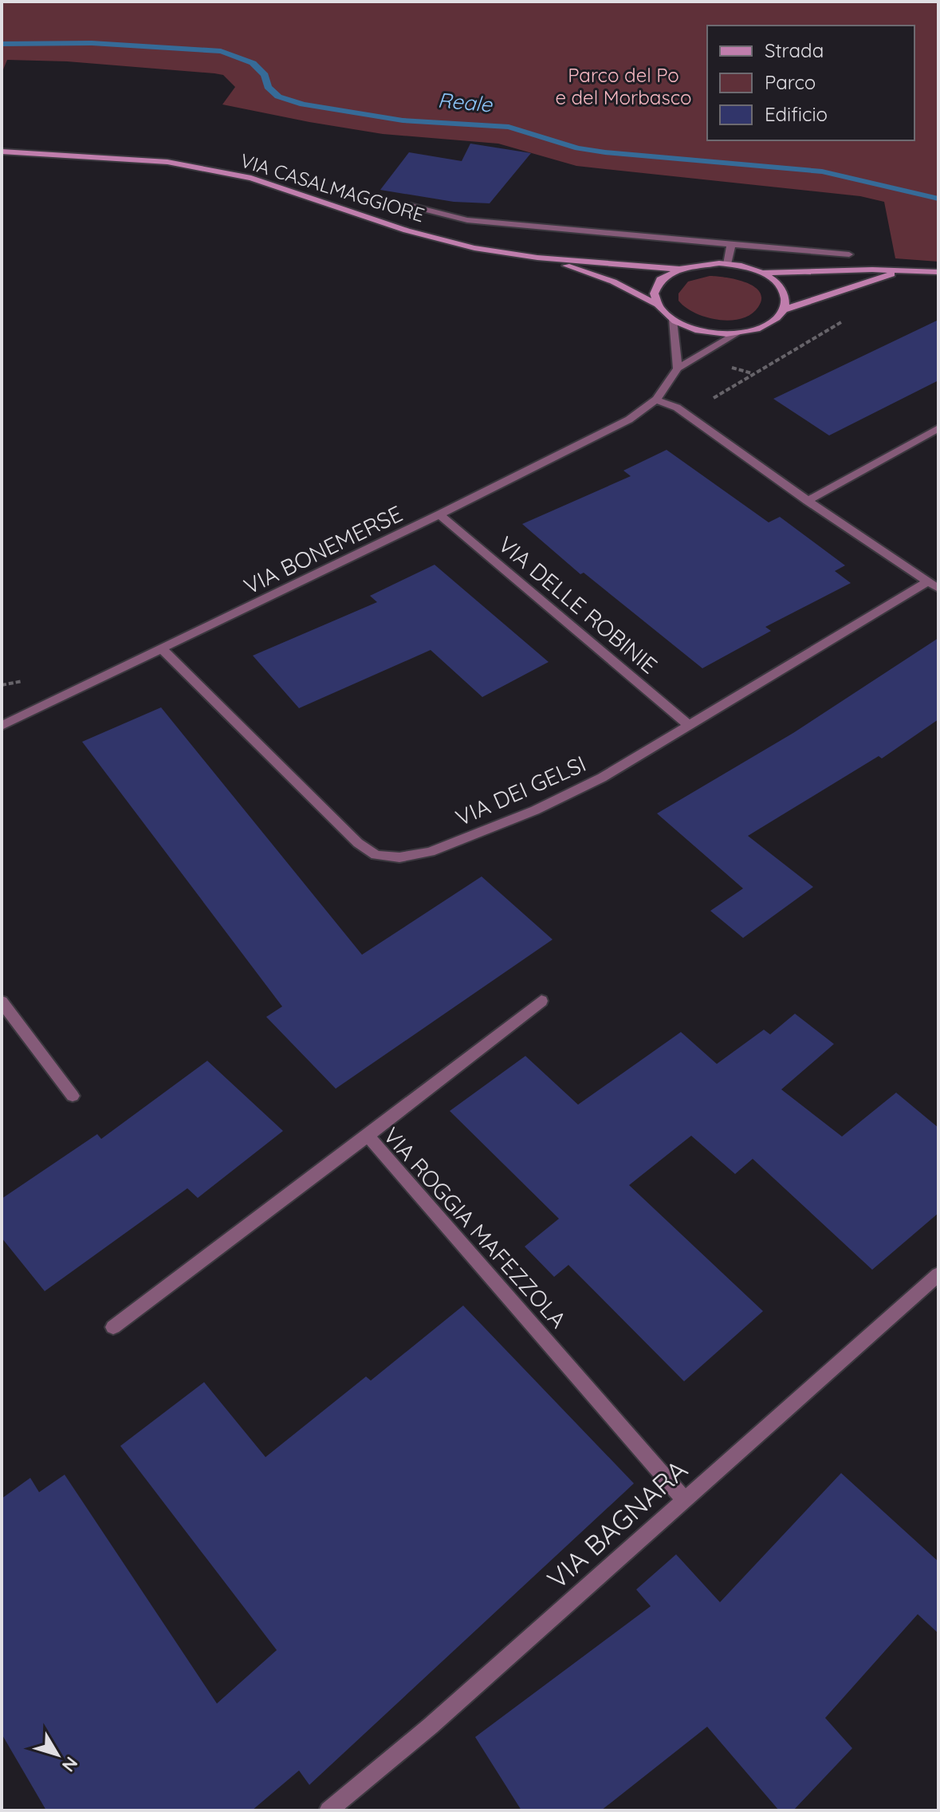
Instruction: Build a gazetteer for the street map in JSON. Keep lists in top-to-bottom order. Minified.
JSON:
{"streets":{"main road":["VIA CASALMAGGIORE"],"street":["VIA BONEMERSE","VIA DELLE ROBINIE","VIA DEI GELSI","VIA ROGGIA MAFEZZOLA","VIA BAGNARA"]},"crossings":[["VIA BONEMERSE","VIA DELLE ROBINIE"],["VIA BONEMERSE","VIA DEI GELSI"],["VIA DELLE ROBINIE","VIA DEI GELSI"],["VIA ROGGIA MAFEZZOLA","VIA BAGNARA"]],"water":["Reale"],"parks":["Parco del Po e del Morbasco"],"legend":["Strada","Parco","Edificio"],"north":"bottom right"}
